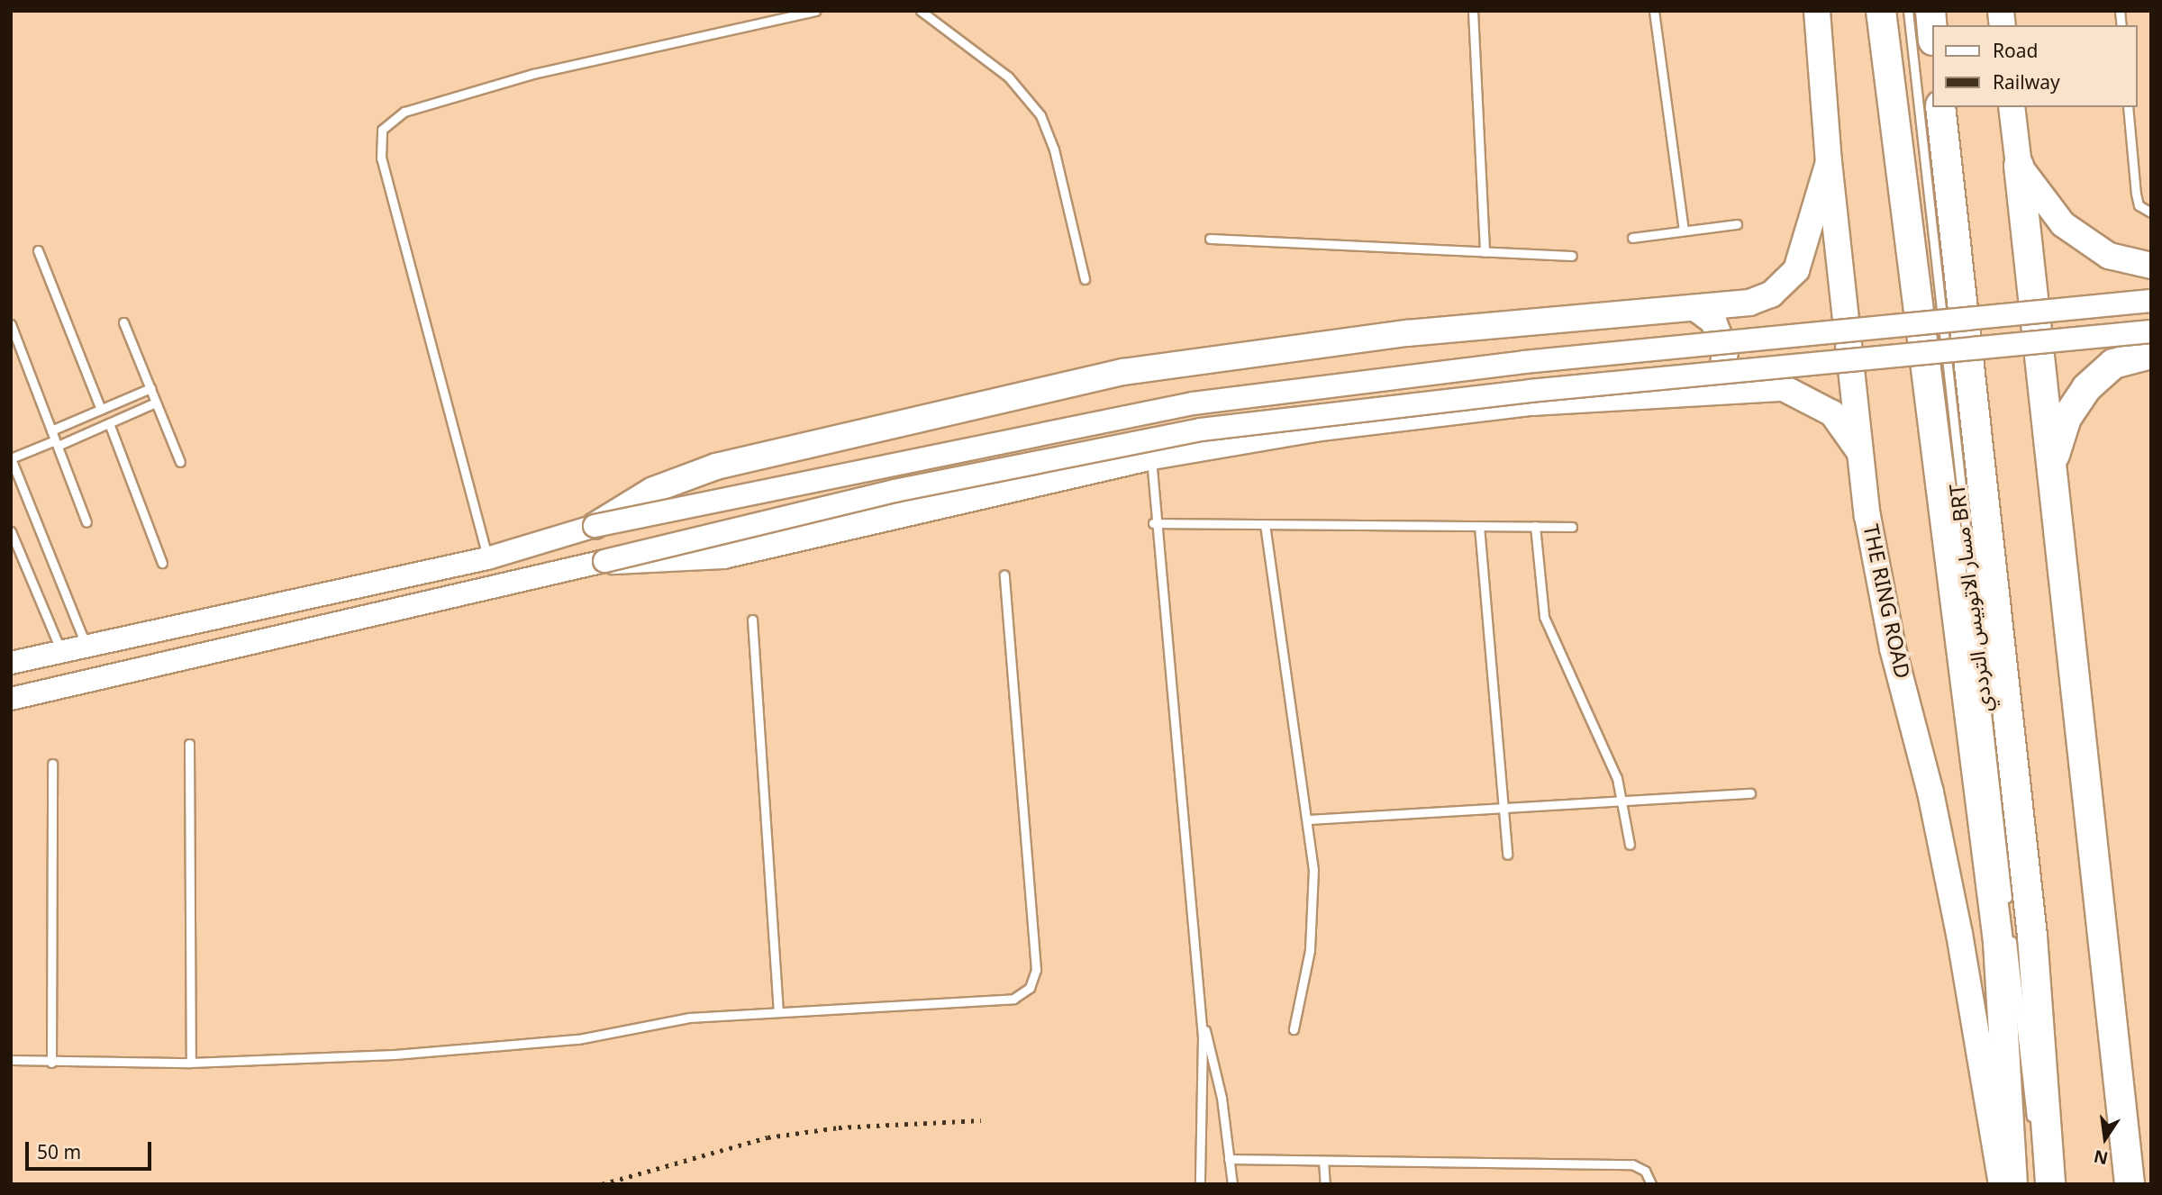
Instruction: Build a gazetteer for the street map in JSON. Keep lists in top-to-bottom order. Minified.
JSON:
{"streets":{"highway":["THE RING ROAD"],"lane":["مسار الاتوبيس الترددي BRT"]},"legend":["Road","Railway"],"scale_bar":"50 m","north":"bottom"}
